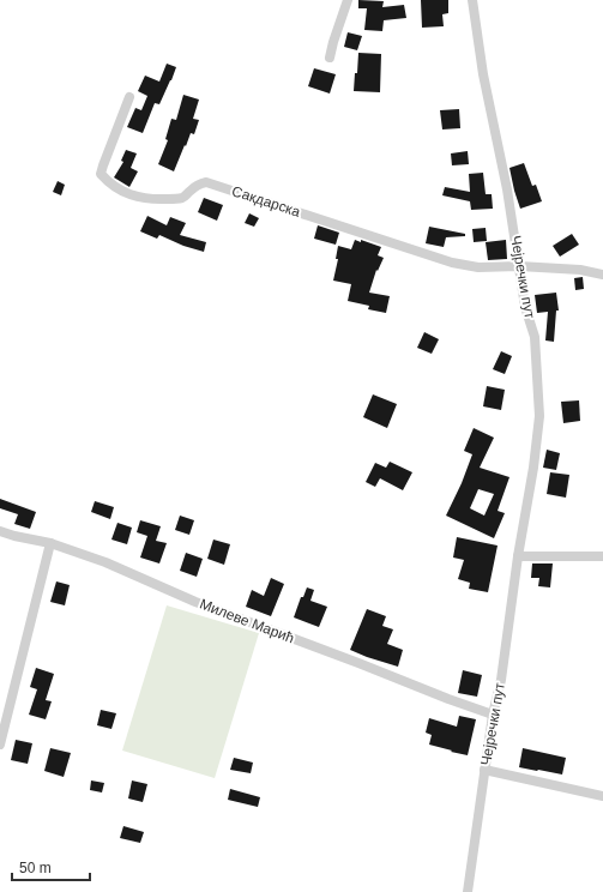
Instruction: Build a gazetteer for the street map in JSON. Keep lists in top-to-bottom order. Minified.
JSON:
{"streets":{"street":["Сакдарска","Чејречки пут","Милеве Мaрић"]},"crossings":[["Сакдарска","Чејречки пут"],["Чејречки пут","Милеве Мaрић"]],"scale_bar":"50 m"}
